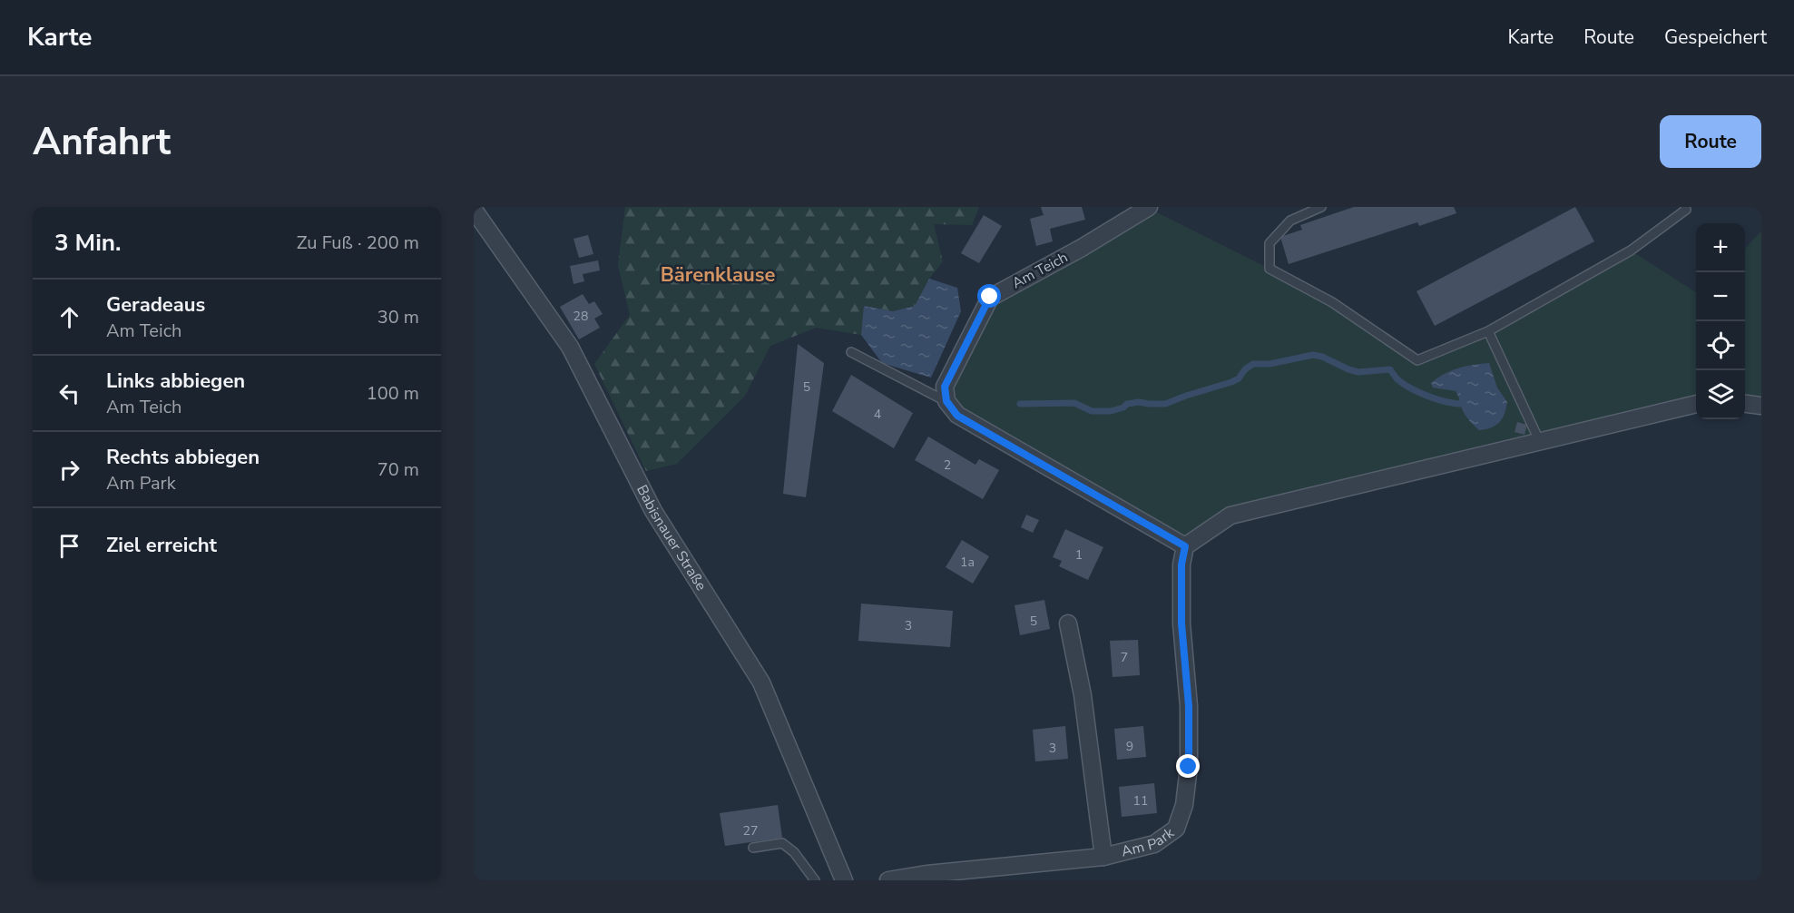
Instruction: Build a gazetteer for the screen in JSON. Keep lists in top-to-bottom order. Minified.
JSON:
{"streets":{"street":["Am Teich","Babisnauer Straße","Am Park"]},"districts":["Bärenklause"],"house_numbers":["28","5","4","2","1","1a","5","3","7","9","3","11","27"],"page":{"header":"Karte","nav":["Karte","Route","Gespeichert"],"buttons":"Route","title":"Anfahrt","heading":["3 Min.","Zu Fuß · 200 m"],"map_buttons":["+","−"],"list":[["Geradeaus","Am Teich","30 m"],["Links abbiegen","Am Teich","100 m"],["Rechts abbiegen","Am Park","70 m"],"Ziel erreicht"]}}
